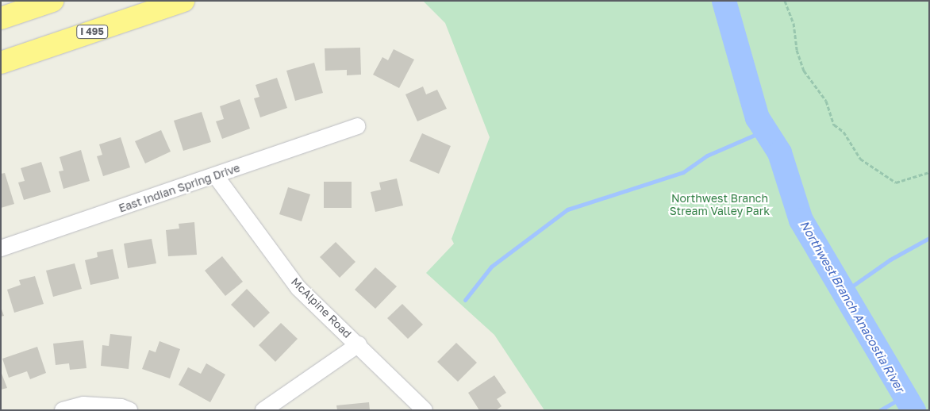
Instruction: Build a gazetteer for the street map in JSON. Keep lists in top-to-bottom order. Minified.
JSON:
{"streets":{"highway":["I 495"],"street":["East Indian Spring Drive","McAlpine Road"]},"crossings":[["East Indian Spring Drive","McAlpine Road"]],"water":["Northwest Branch Anacostia River"],"parks":["Northwest Branch Stream Valley Park"]}
